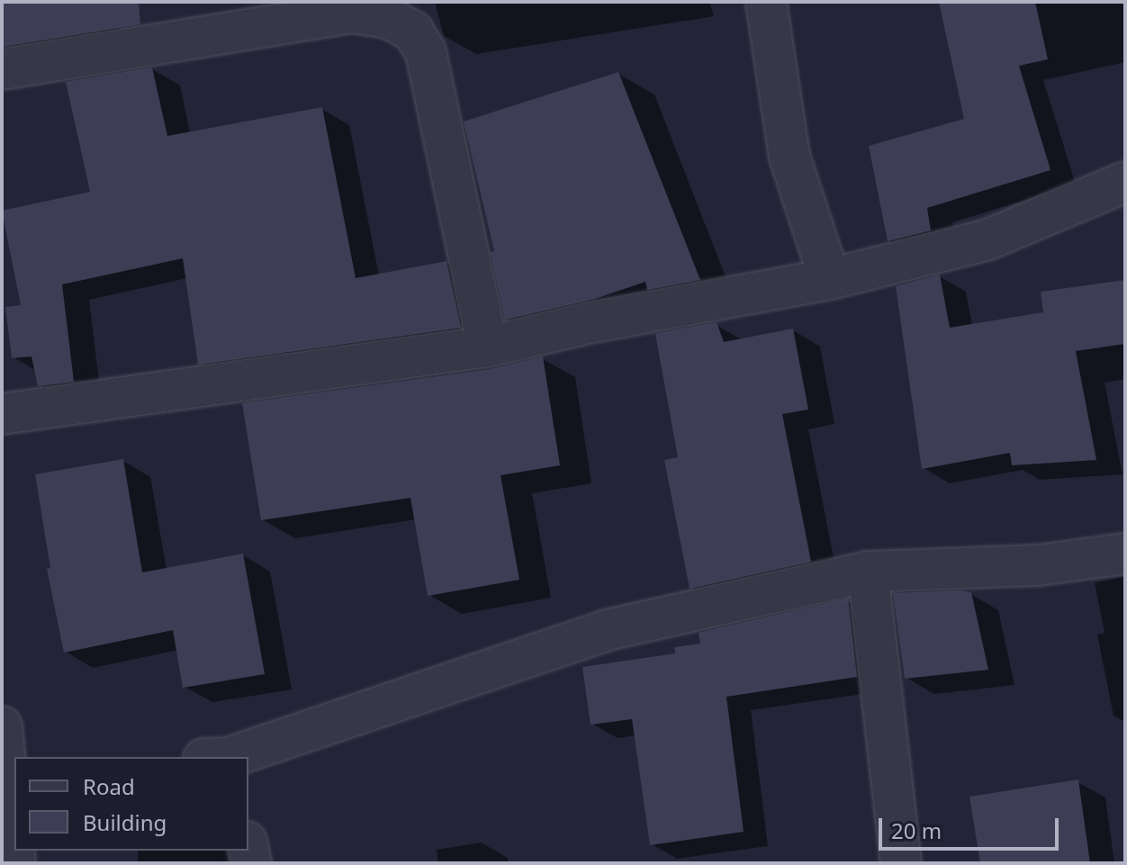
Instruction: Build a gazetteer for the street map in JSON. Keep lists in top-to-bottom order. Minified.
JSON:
{"legend":["Road","Building"],"scale_bar":"20 m"}
